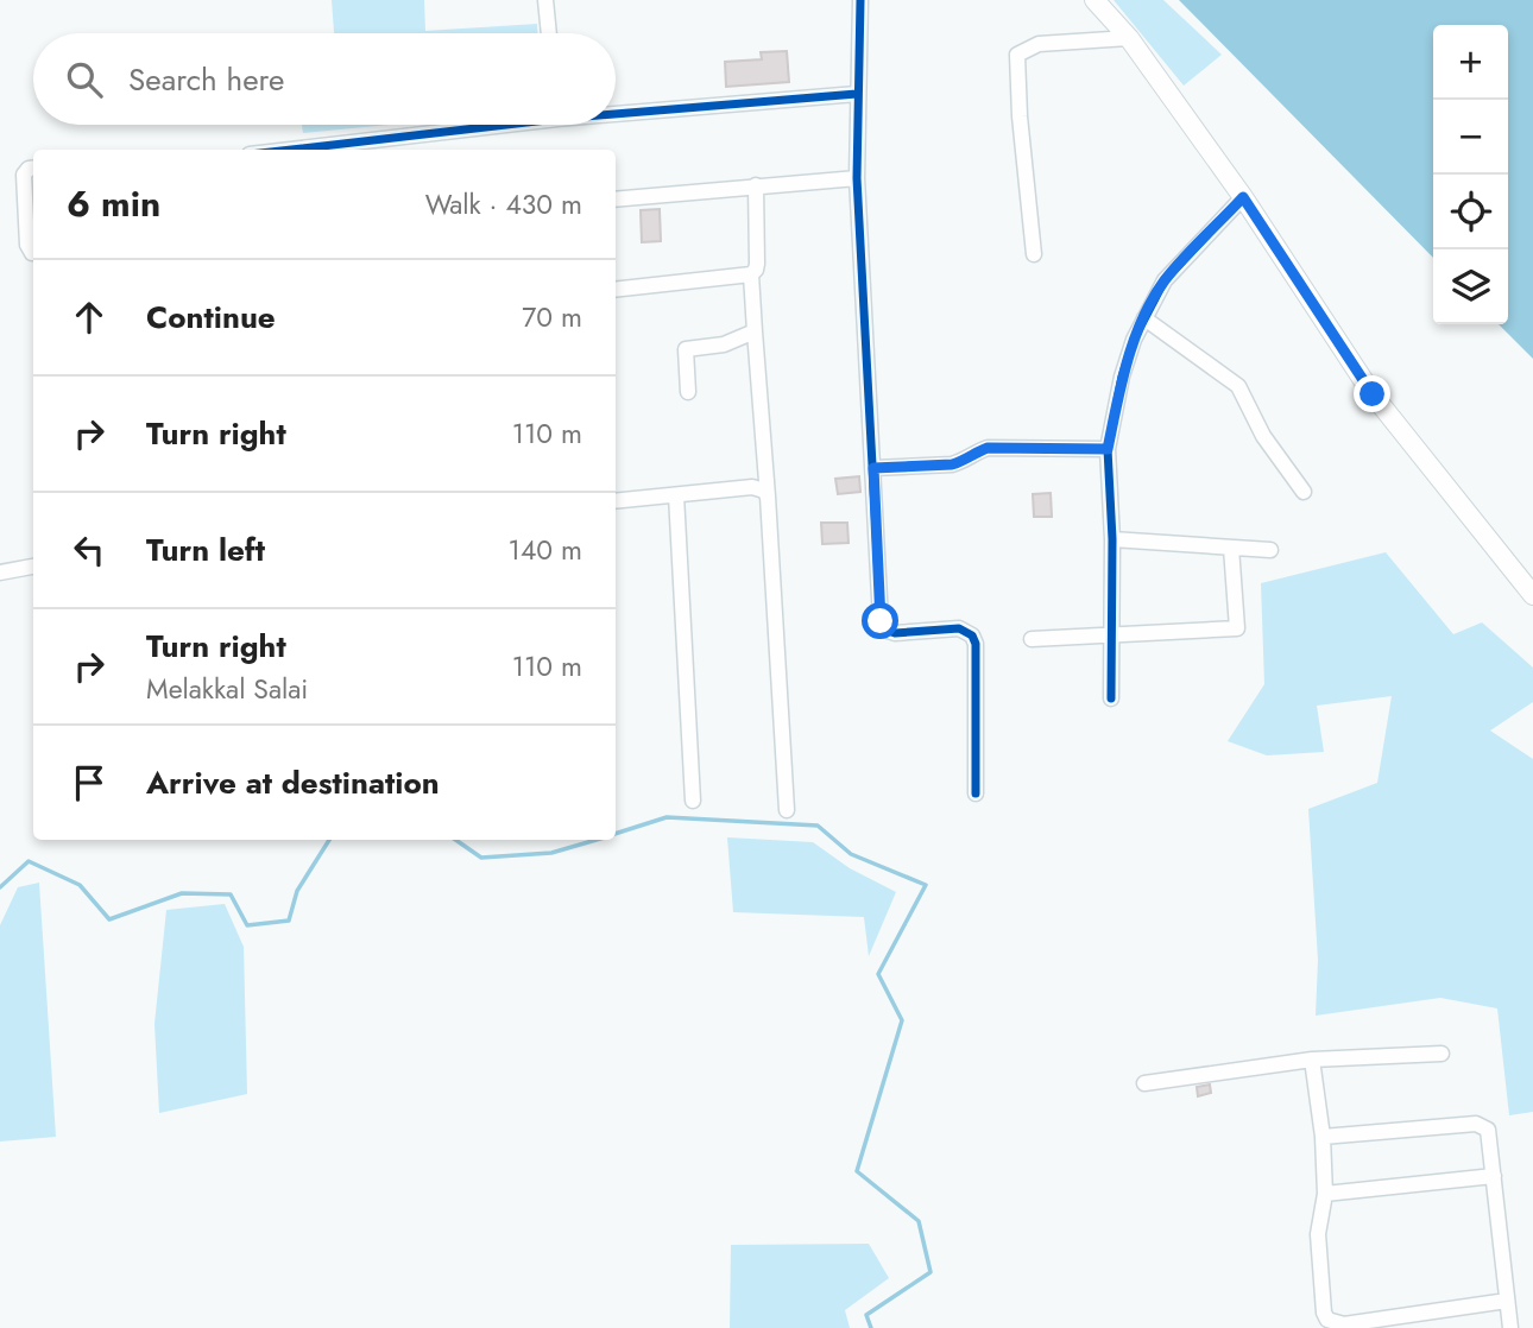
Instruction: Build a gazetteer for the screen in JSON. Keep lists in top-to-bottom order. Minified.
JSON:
{"page":{"map_buttons":["+","−"],"search":"Search here","heading":["6 min","Walk · 430 m"],"list":[["Continue","70 m"],["Turn right","110 m"],["Turn left","140 m"],["Turn right","Melakkal Salai","110 m"],"Arrive at destination"]}}
